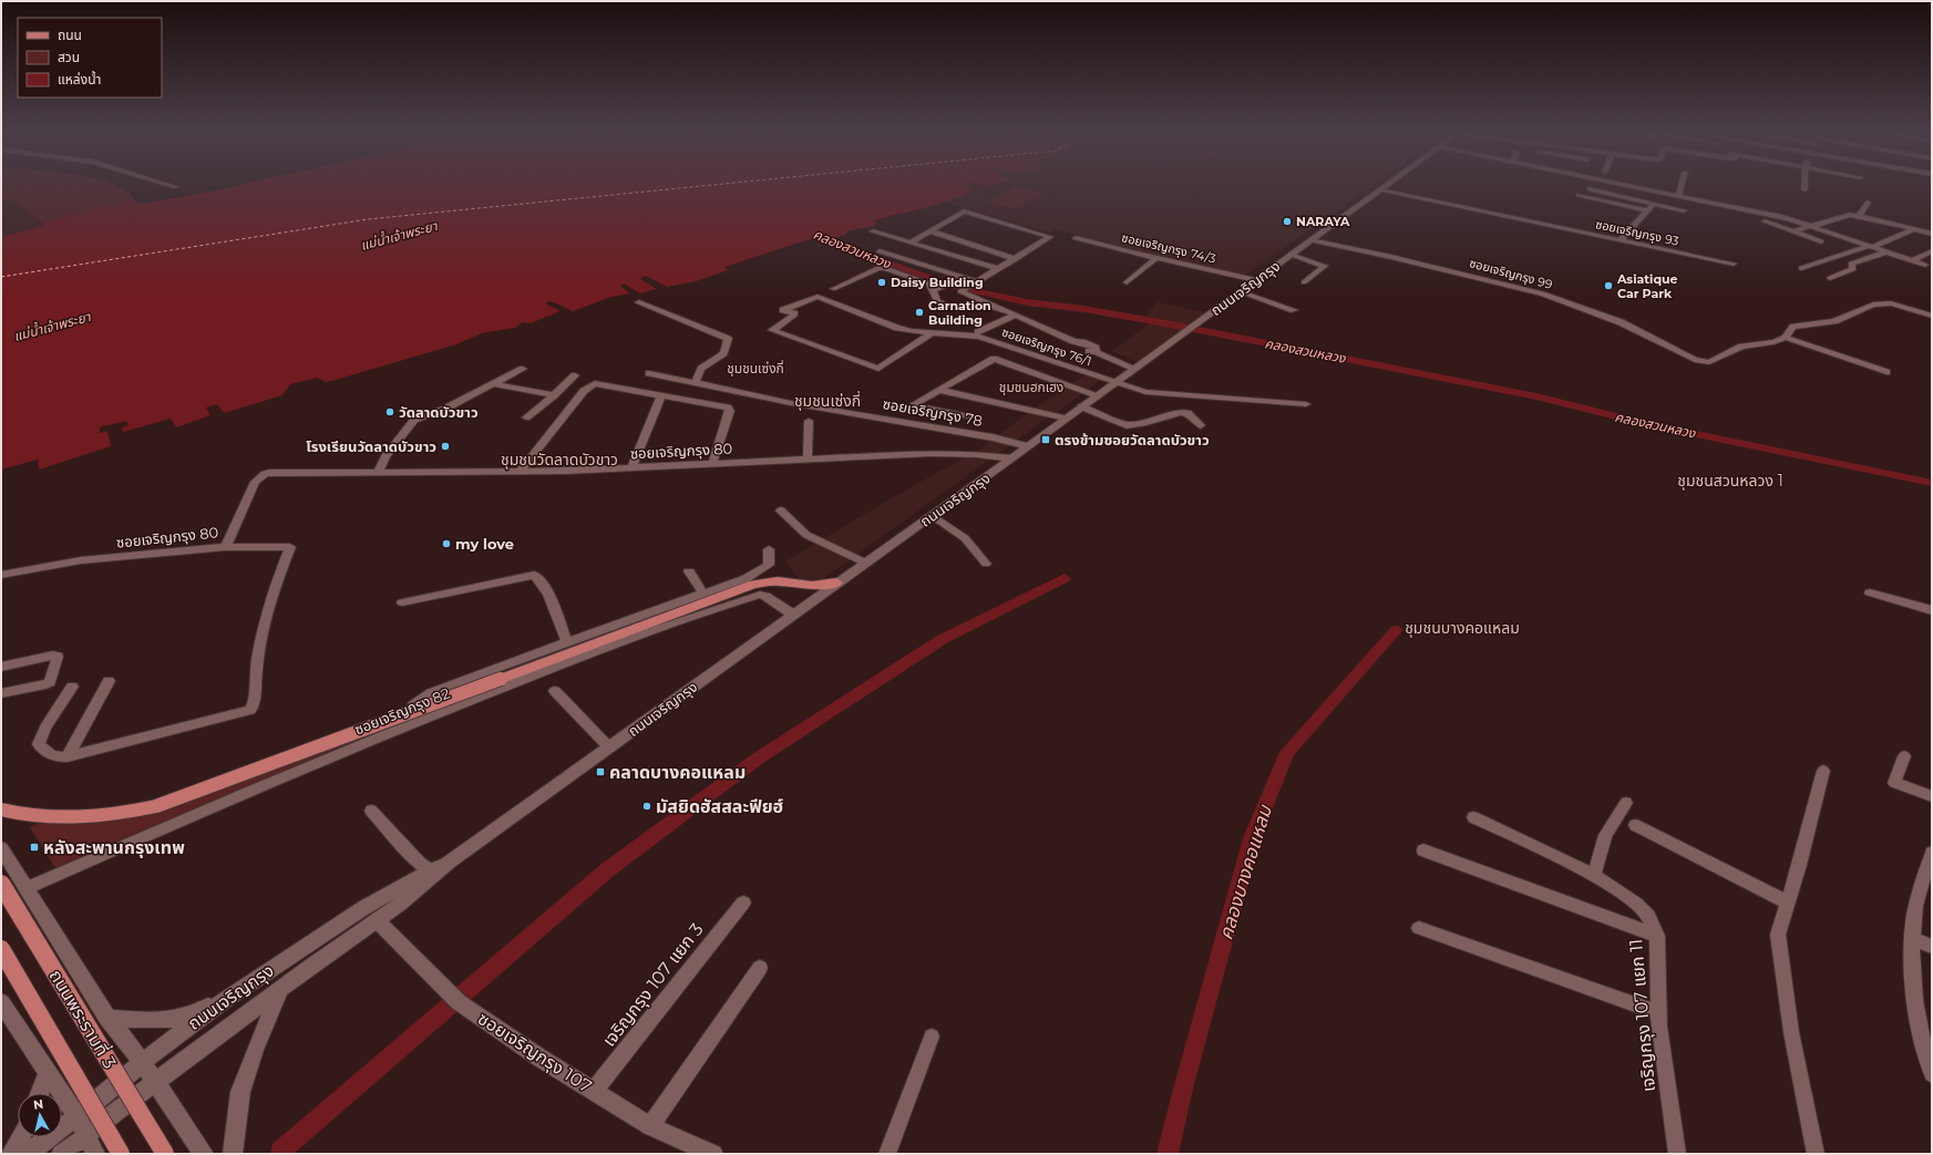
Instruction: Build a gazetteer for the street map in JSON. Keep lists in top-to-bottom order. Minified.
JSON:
{"streets":{"main road":["ถนนเจริญกรุง","ถนนพระรามที่ 3","ซอยเจริญกรุง 107"],"street":["ซอยเจริญกรุง 93","ซอยเจริญกรุง 74/3","ซอยเจริญกรุง 99","ซอยเจริญกรุง 76/1","ซอยเจริญกรุง 78","ซอยเจริญกรุง 80","ซอยเจริญกรุง 82","เจริญกรุง 107 แยก 3","เจริญกรุง 107 แยก 11"]},"crossings":[["ซอยเจริญกรุง 93","ถนนเจริญกรุง"],["ซอยเจริญกรุง 74/3","ถนนเจริญกรุง"],["ซอยเจริญกรุง 99","ถนนเจริญกรุง"],["ถนนเจริญกรุง","ซอยเจริญกรุง 76/1"],["ถนนเจริญกรุง","ซอยเจริญกรุง 78"],["ถนนเจริญกรุง","ซอยเจริญกรุง 80"],["ถนนเจริญกรุง","ซอยเจริญกรุง 82"],["ถนนเจริญกรุง","ซอยเจริญกรุง 107"],["เจริญกรุง 107 แยก 3","ซอยเจริญกรุง 107"]],"districts":["ชุมชนเซ่งกี่","ชุมชนฮกเฮง","ชุมชนเซ่งกี่","ชุมชนวัดลาดบัวขาว","ชุมชนสวนหลวง 1","ชุมชนบางคอแหลม"],"water":["แม่น้ำเจ้าพระยา","คลองสวนหลวง","คลองบางคอแหลม"],"places":{"other":["NARAYA","Daisy Building","Asiatique Car Park","Carnation Building","วัดลาดบัวขาว","โรงเรียนวัดลาดบัวขาว","my love","มัสยิดฮัสสละฟียฮ์"],"transit":["ตรงข้ามซอยวัดลาดบัวขาว","คลาดบางคอแหลม","หลังสะพานกรุงเทพ"]},"legend":["ถนน","สวน","แหล่งน้ำ"],"north":"top"}
